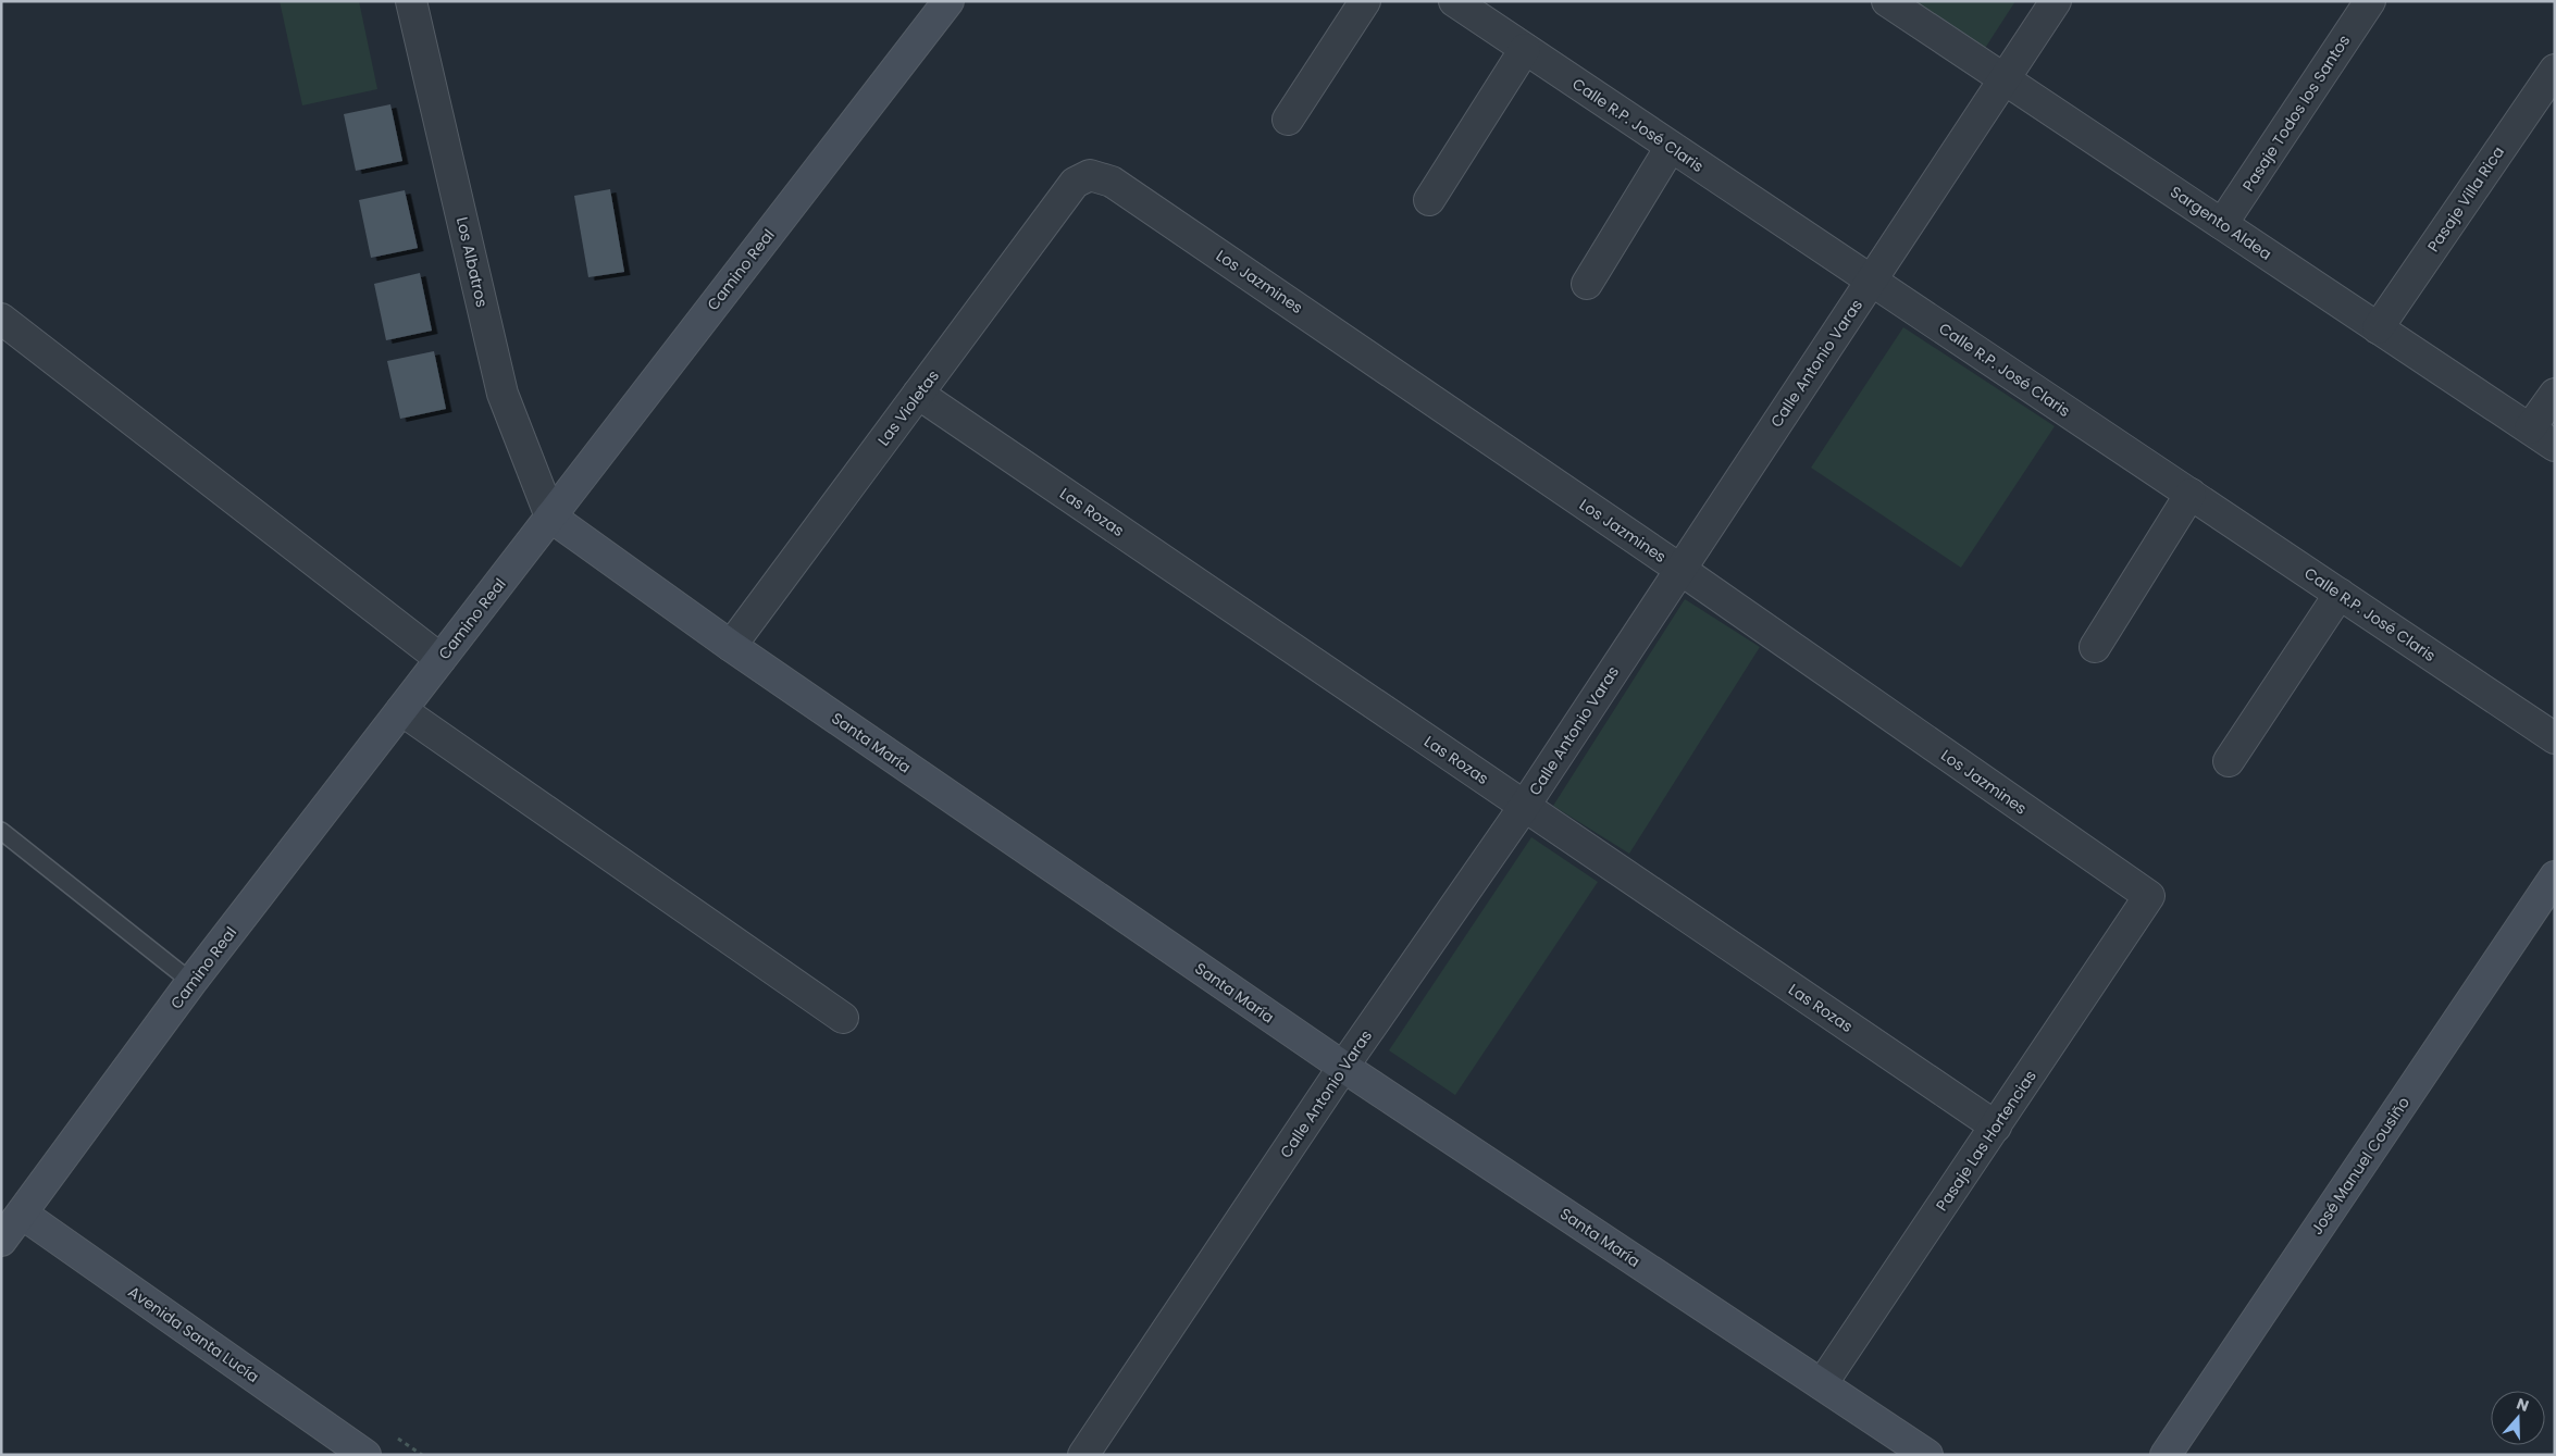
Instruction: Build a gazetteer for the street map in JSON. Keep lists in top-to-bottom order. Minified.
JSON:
{"streets":{"street":["Pasaje Todos los Santos","Calle R.P. José Claris","Pasaje Villa Rica","Sargento Aldea","Los Albatros","Camino Real","Los Jazmines","Calle Antonio Varas","Las Violetas","Las Rozas","Santa María","Pasaje Las Hortencias","José Manuel Cousiño","Avenida Santa Lucía"]},"crossings":[["Pasaje Todos los Santos","Sargento Aldea"],["Calle R.P. José Claris","Calle Antonio Varas"],["Pasaje Villa Rica","Sargento Aldea"],["Sargento Aldea","Calle Antonio Varas"],["Los Albatros","Camino Real"],["Los Albatros","Santa María"],["Camino Real","Santa María"],["Camino Real","Avenida Santa Lucía"],["Los Jazmines","Calle Antonio Varas"],["Los Jazmines","Las Violetas"],["Los Jazmines","Pasaje Las Hortencias"],["Calle Antonio Varas","Las Rozas"],["Calle Antonio Varas","Santa María"],["Las Violetas","Las Rozas"],["Las Violetas","Santa María"],["Las Rozas","Pasaje Las Hortencias"],["Santa María","Pasaje Las Hortencias"]],"north":"top"}
